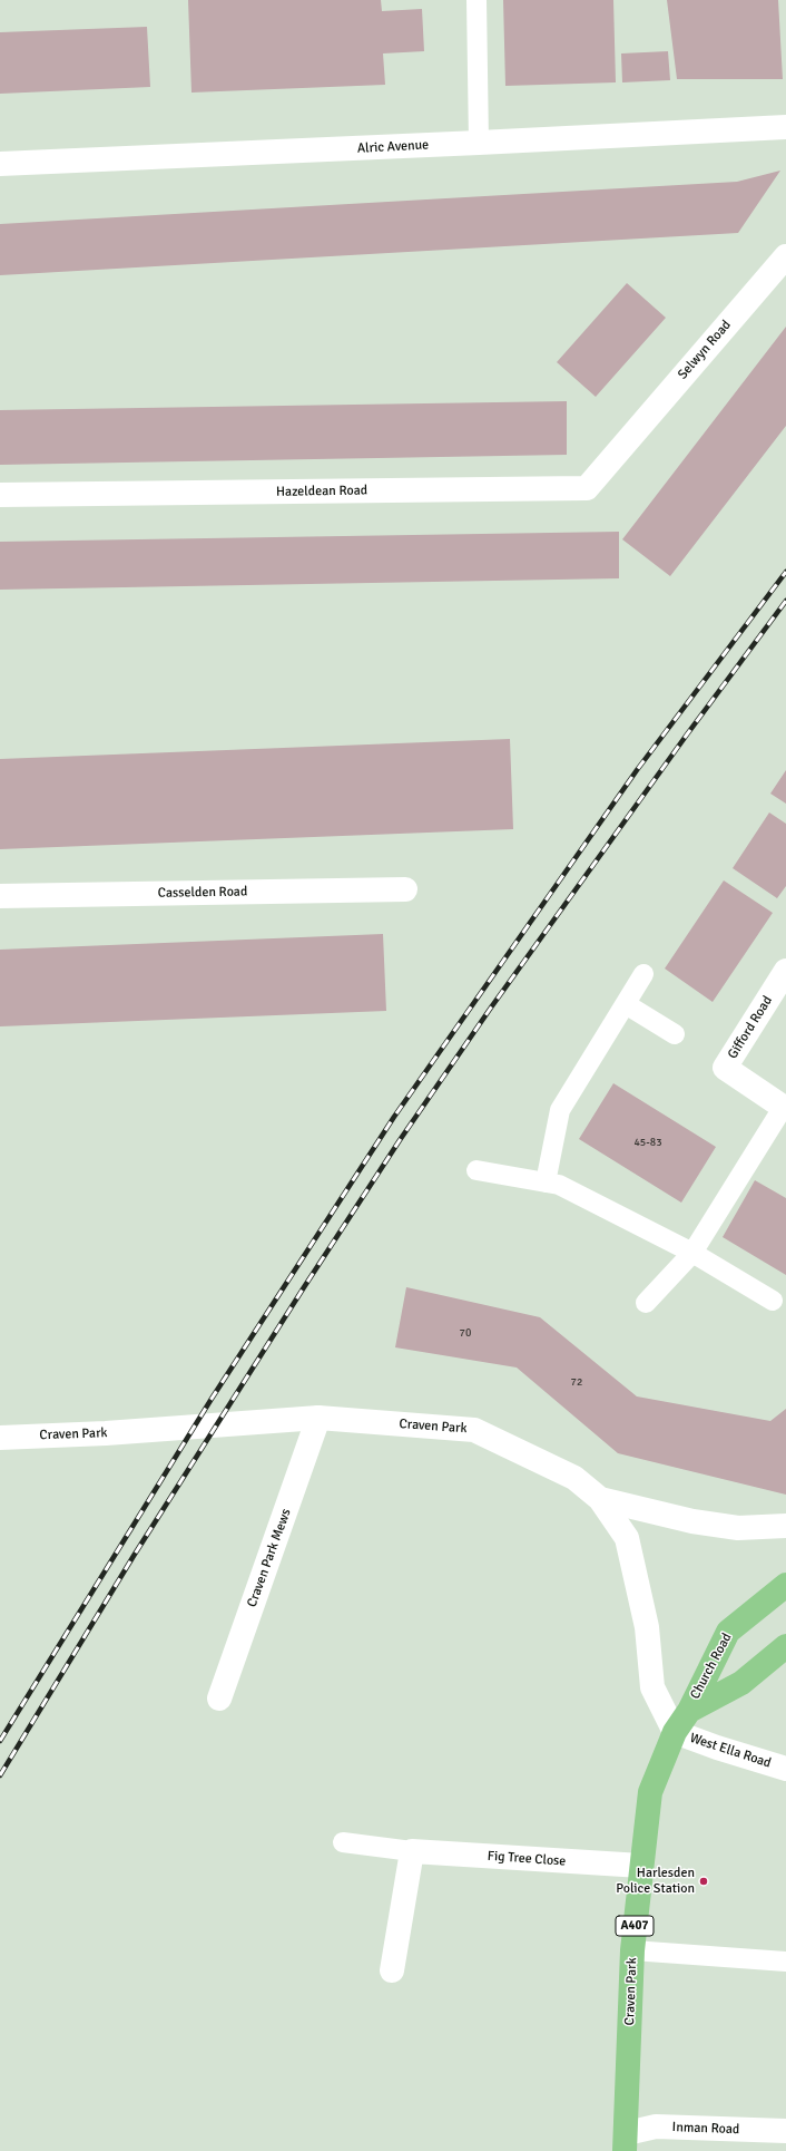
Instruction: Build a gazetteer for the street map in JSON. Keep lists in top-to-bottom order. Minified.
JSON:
{"streets":{"main road":["Craven Park","Church Road","A407"],"street":["Alric Avenue","Selwyn Road","Hazeldean Road","Casselden Road","Gifford Road","Craven Park Mews","West Ella Road","Fig Tree Close","Inman Road"]},"crossings":[["Selwyn Road","Hazeldean Road"],["Craven Park","Craven Park Mews"],["Craven Park","Church Road"],["Craven Park","West Ella Road"],["Craven Park","Fig Tree Close"],["Craven Park","Inman Road"]],"places":["Harlesden Police Station"],"house_numbers":["45-83","70","72"]}
